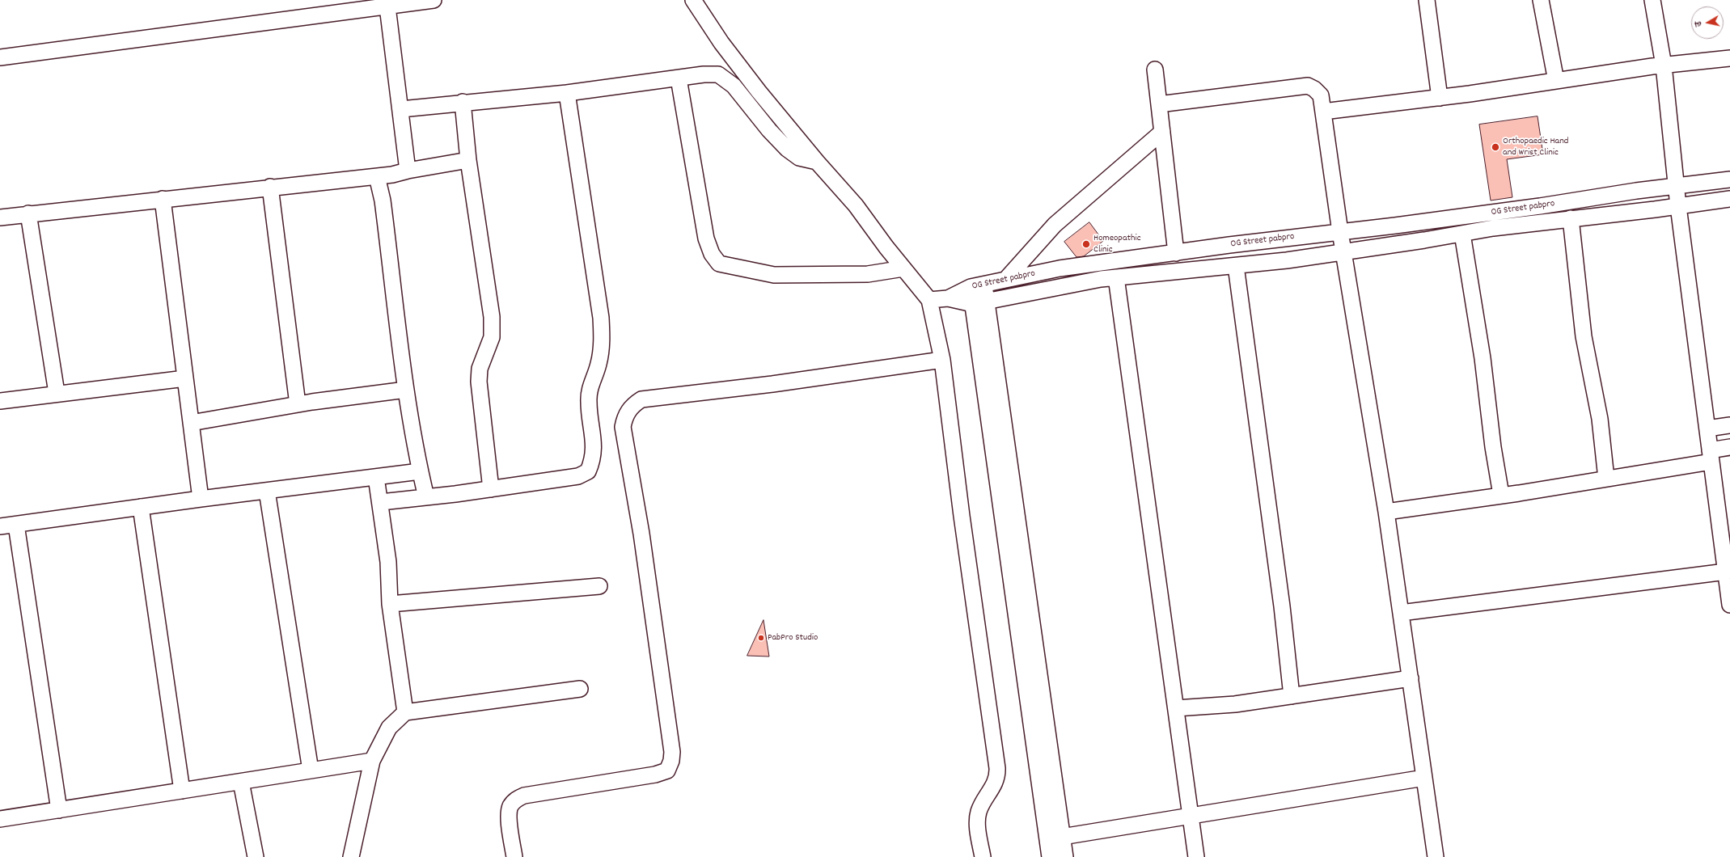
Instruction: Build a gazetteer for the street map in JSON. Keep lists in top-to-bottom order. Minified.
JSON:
{"streets":{"street":["OG Street pabpro"]},"places":["Orthopaedic Hand and Wrist Clinic","Homeopathic Clinic","PabPro Studio"],"north":"left"}
